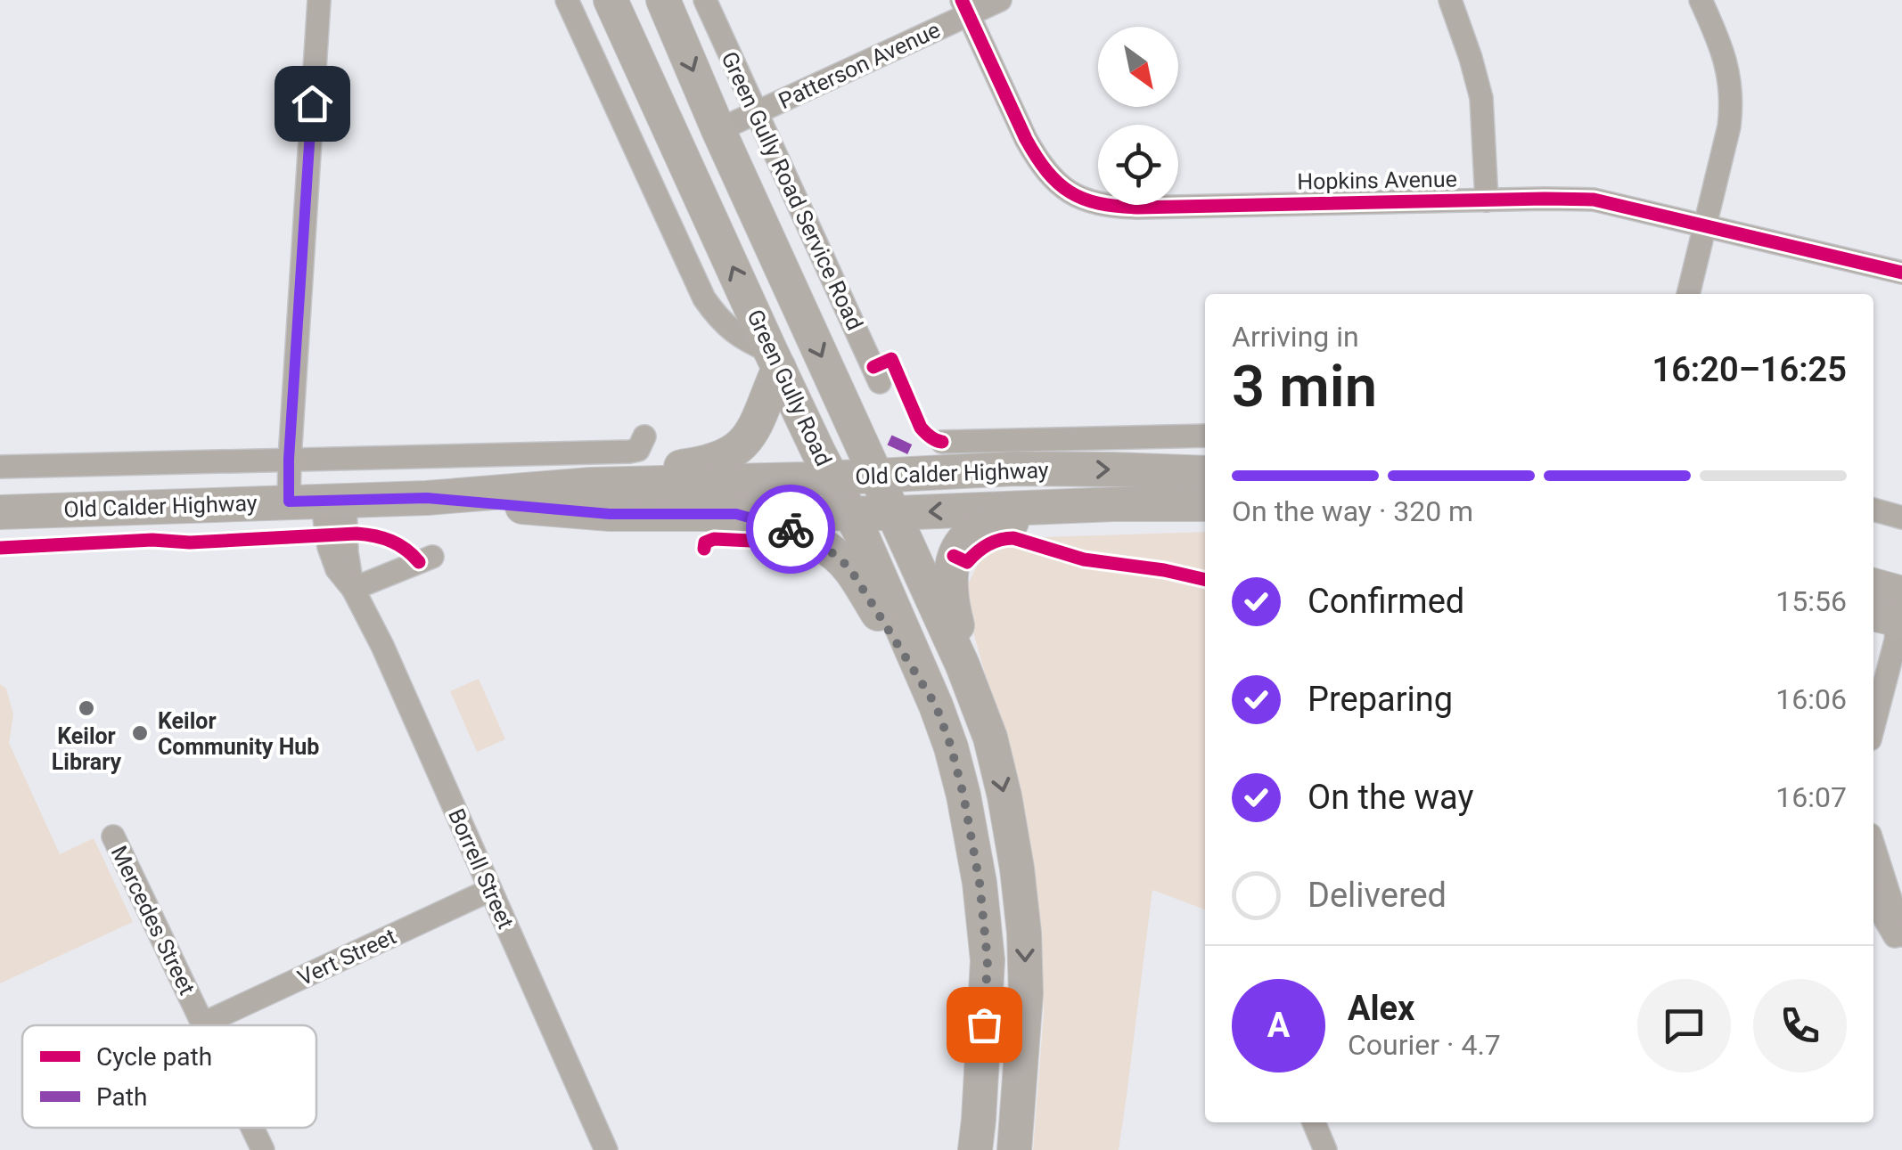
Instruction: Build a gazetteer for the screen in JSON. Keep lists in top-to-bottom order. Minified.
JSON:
{"streets":{"main road":["Green Gully Road","Old Calder Highway"],"street":["Patterson Avenue","Hopkins Avenue","Green Gully Road Service Road","Borrell Street","Mercedes Street","Vert Street"]},"crossings":[["Patterson Avenue","Hopkins Avenue"],["Patterson Avenue","Green Gully Road Service Road"],["Patterson Avenue","Green Gully Road"],["Green Gully Road","Old Calder Highway"],["Old Calder Highway","Borrell Street"],["Borrell Street","Vert Street"],["Mercedes Street","Vert Street"]],"places":["Keilor Library","Keilor Community Hub"],"legend":["Cycle path","Path"],"north":"bottom right","page":{"heading":["3 min","Arriving in","16:20–16:25"],"panel":["Alex","Courier · 4.7"],"bar":"On the way · 320 m","list":[["Confirmed","15:56"],["Preparing","16:06"],["On the way","16:07"],"Delivered"],"round":"A"}}
